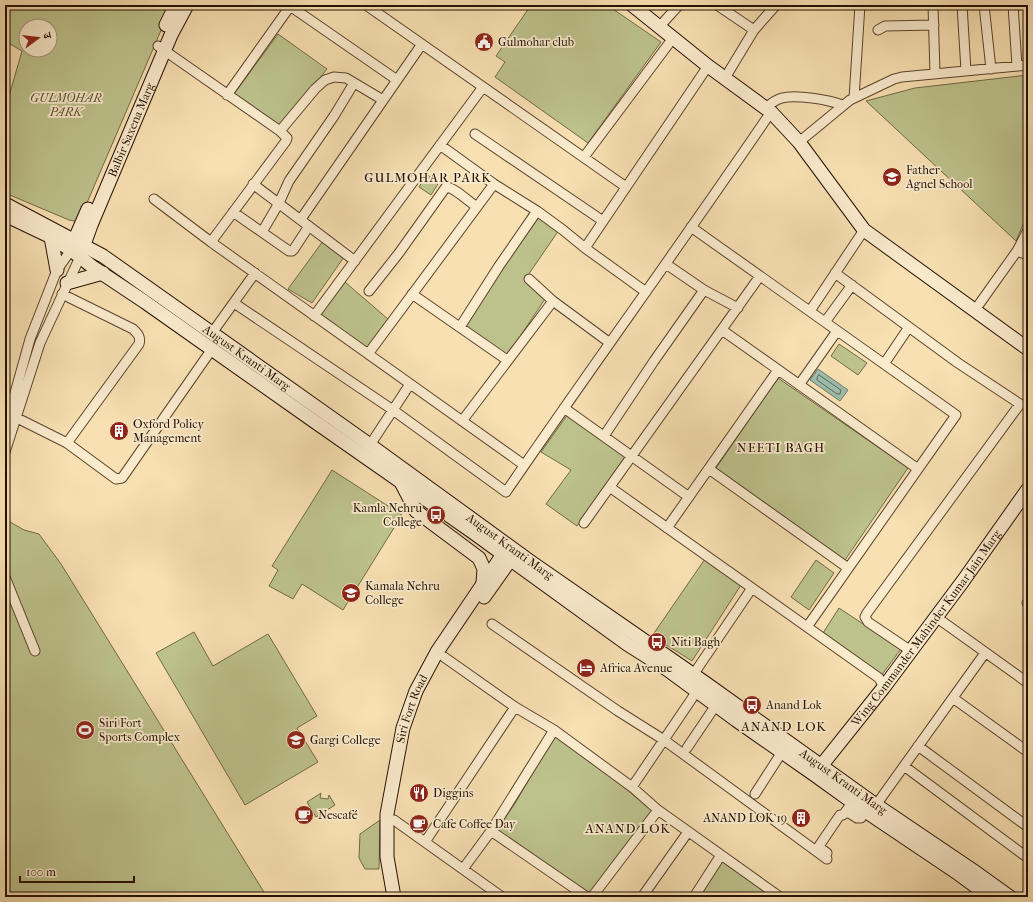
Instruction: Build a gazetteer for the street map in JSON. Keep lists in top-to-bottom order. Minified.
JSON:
{"streets":{"main road":["Balbir Saxena Marg","August Kranti Marg","Wing Commander Mahinder Kumar Jain Marg","Siri Fort Road"]},"crossings":[["Balbir Saxena Marg","August Kranti Marg"],["August Kranti Marg","Wing Commander Mahinder Kumar Jain Marg"],["August Kranti Marg","Siri Fort Road"]],"districts":["GULMOHAR PARK","NEETI BAGH","ANAND LOK","ANAND LOK"],"parks":["GULMOHAR PARK"],"places":{"public building":["Gulmohar club"],"school or university":["Father Agnel School","Kamala Nehru College","Gargi College"],"building":["Oxford Policy Management","ANAND LOK 19"],"bus stop":["Kamla Nehru College","Niti Bagh","Anand Lok"],"hotel":["Africa Avenue"],"sports":["Siri Fort Sports Complex"],"restaurant":["Diggins"],"cafe":["Nescafé","Cafe Coffee Day"]},"scale_bar":"100 m","north":"right"}
